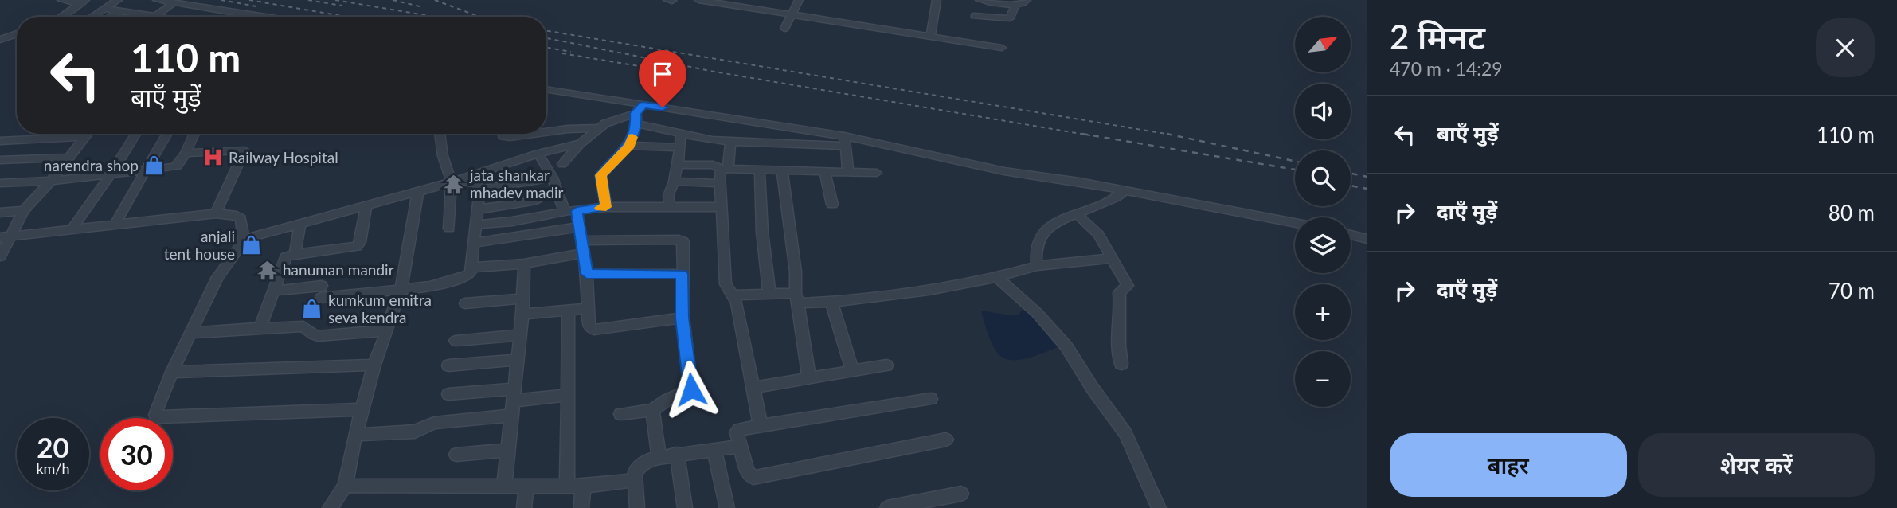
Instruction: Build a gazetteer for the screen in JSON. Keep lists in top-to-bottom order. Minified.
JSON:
{"places":{"hospital":["Railway Hospital"],"shop":["narendra shop","anjali tent house","kumkum emitra seva kendra"],"temple":["jata shankar mhadev madir","hanuman mandir"]},"north":"top right","page":{"heading":["2 मिनट","470 m · 14:29"],"map_buttons":["+","−"],"turn":["110 m","बाएँ मुड़ें"],"list":[{"name":"बाएँ मुड़ें","value":"110 m"},{"name":"दाएँ मुड़ें","value":"80 m"},{"name":"दाएँ मुड़ें","value":"70 m"}],"speed":"20 km/h","limit":"30","buttons":["बाहर","शेयर करें"]}}
